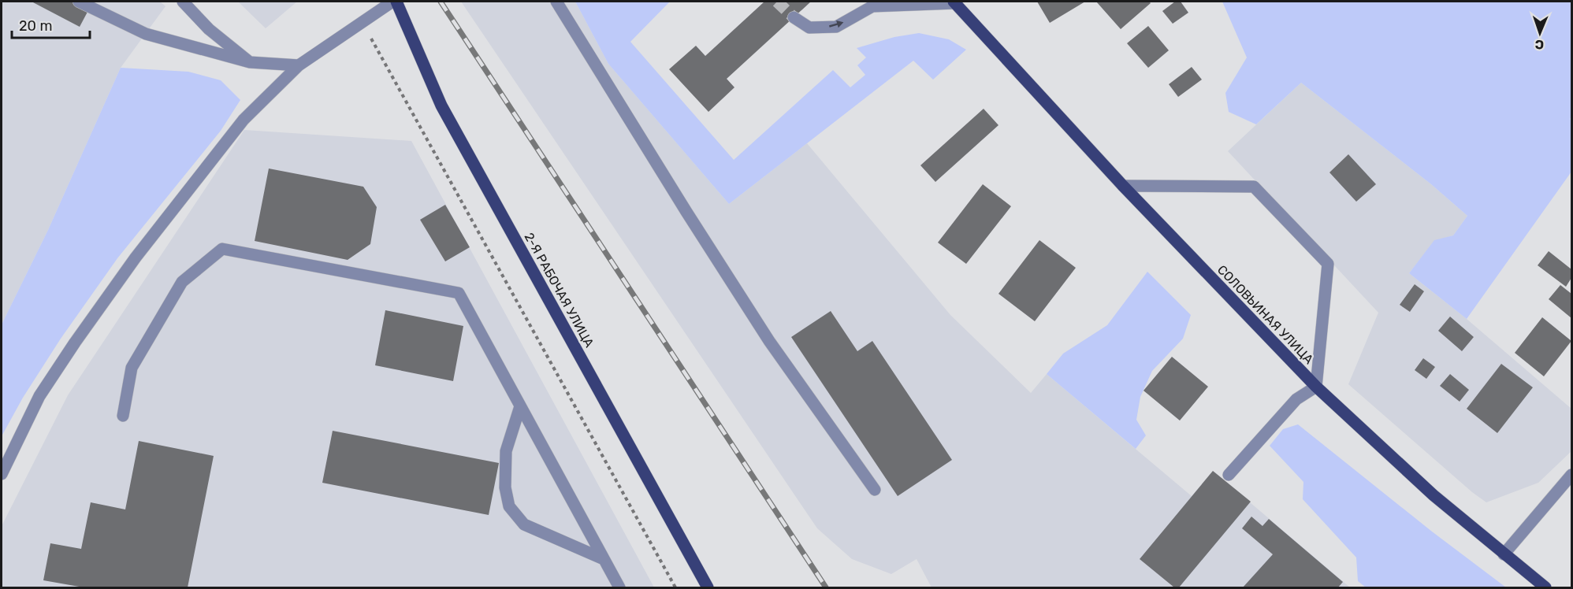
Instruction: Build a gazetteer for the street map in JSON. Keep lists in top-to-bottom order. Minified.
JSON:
{"streets":{"main road":["2-Я РАБОЧАЯ УЛИЦА","СОЛОВЬИНАЯ УЛИЦА"]},"scale_bar":"20 m","north":"bottom"}
